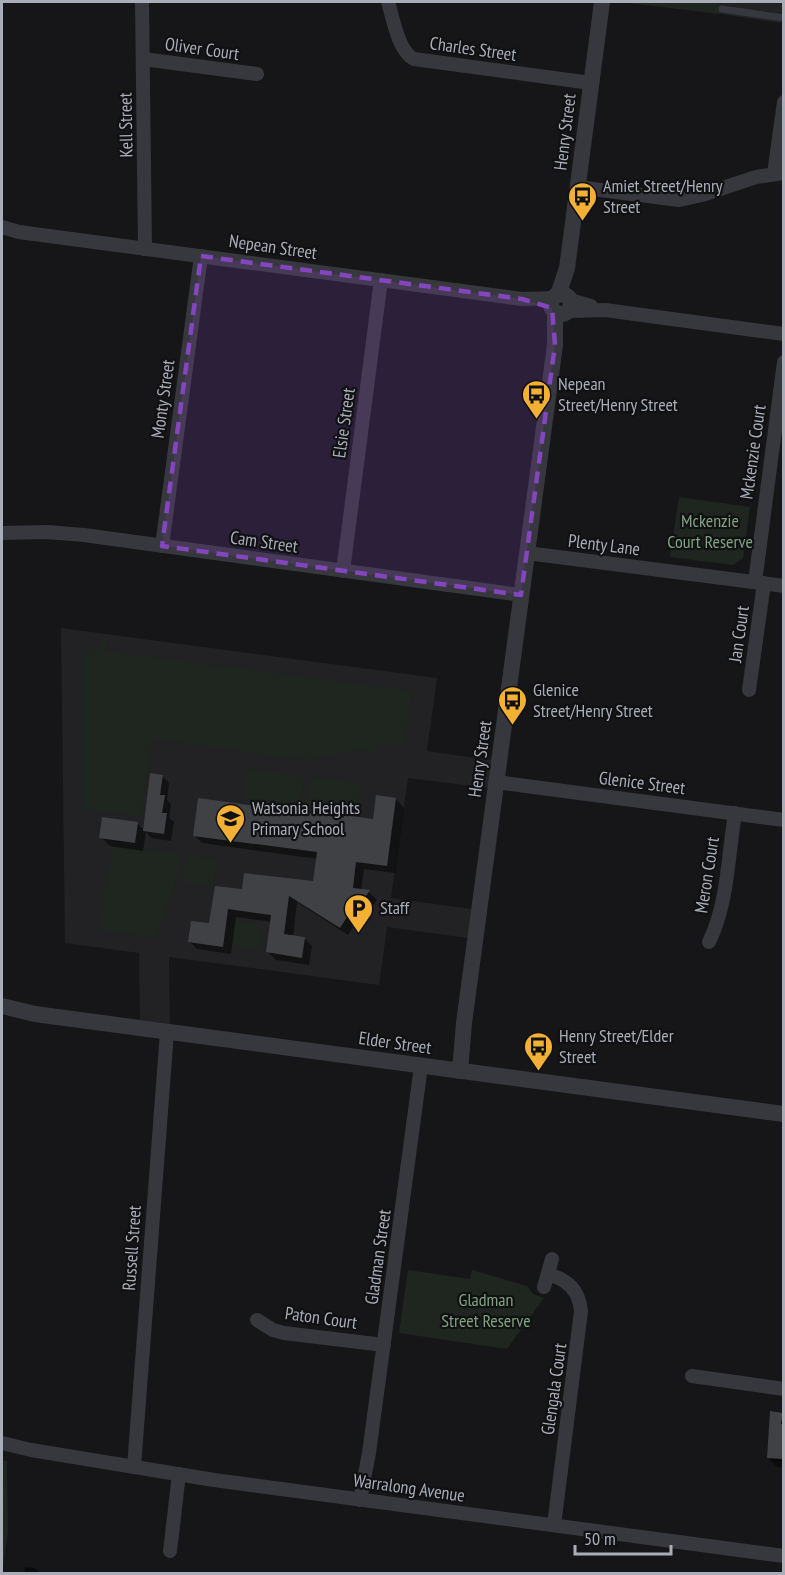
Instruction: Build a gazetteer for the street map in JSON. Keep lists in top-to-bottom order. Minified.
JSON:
{"streets":{"street":["Oliver Court","Charles Street","Kell Street","Henry Street","Nepean Street","Monty Street","Elsie Street","Mckenzie Court","Cam Street","Plenty Lane","Jan Court","Glenice Street","Meron Court","Elder Street","Russell Street","Gladman Street","Paton Court","Glengala Court","Warralong Avenue"]},"crossings":[["Oliver Court","Kell Street"],["Charles Street","Henry Street"],["Kell Street","Nepean Street"],["Henry Street","Nepean Street"],["Henry Street","Cam Street"],["Henry Street","Plenty Lane"],["Henry Street","Glenice Street"],["Henry Street","Elder Street"],["Nepean Street","Monty Street"],["Nepean Street","Elsie Street"],["Monty Street","Cam Street"],["Elsie Street","Cam Street"],["Mckenzie Court","Plenty Lane"],["Mckenzie Court","Jan Court"],["Plenty Lane","Jan Court"],["Glenice Street","Meron Court"],["Elder Street","Russell Street"],["Elder Street","Gladman Street"],["Russell Street","Warralong Avenue"],["Gladman Street","Paton Court"],["Gladman Street","Warralong Avenue"],["Glengala Court","Warralong Avenue"]],"parks":["Mckenzie Court Reserve","Gladman Street Reserve"],"places":{"bus stop":["Amiet Street/Henry Street","Nepean Street/Henry Street","Glenice Street/Henry Street","Henry Street/Elder Street"],"school or university":["Watsonia Heights Primary School"],"parking":["Staff"]},"scale_bar":"50 m"}
